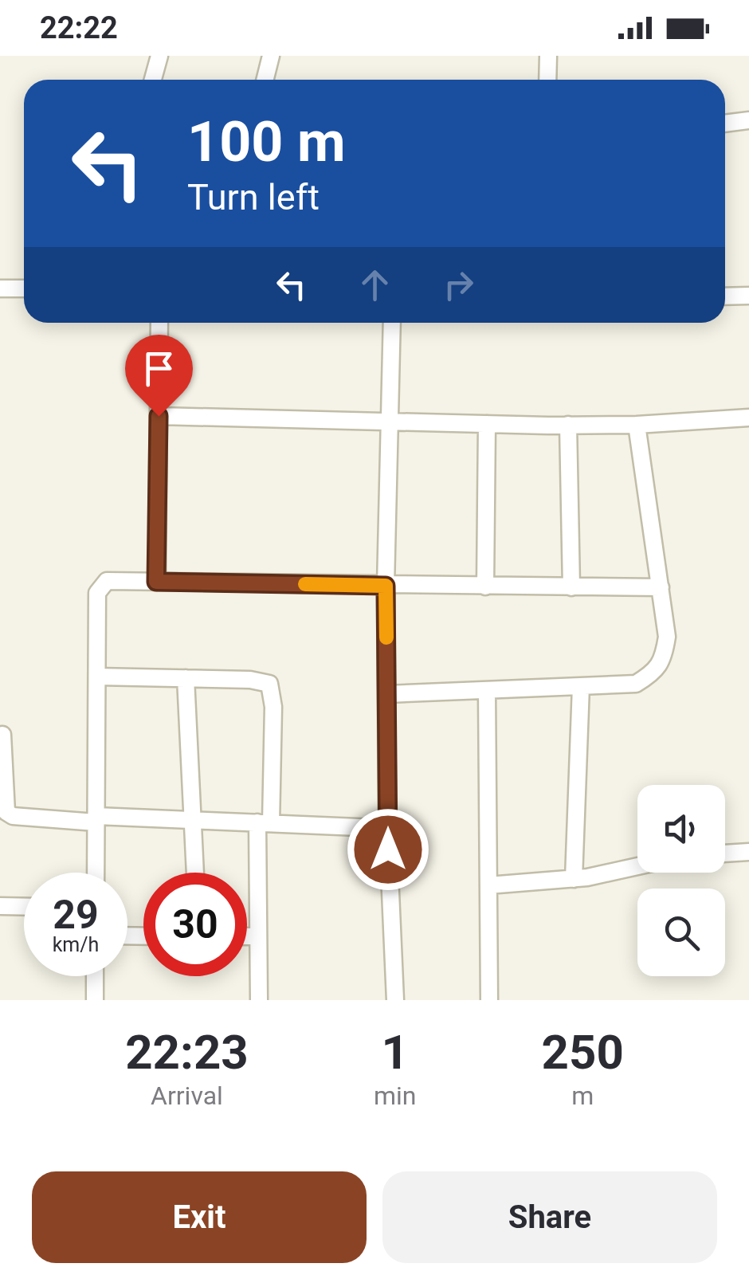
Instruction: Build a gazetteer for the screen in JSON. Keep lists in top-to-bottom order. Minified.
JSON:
{"page":{"status":"22:22","turn":["100 m","Turn left"],"speed":"29 km/h","limit":"30","eta":["22:23","Arrival","1","min","250","m"],"buttons":["Exit","Share"]}}
